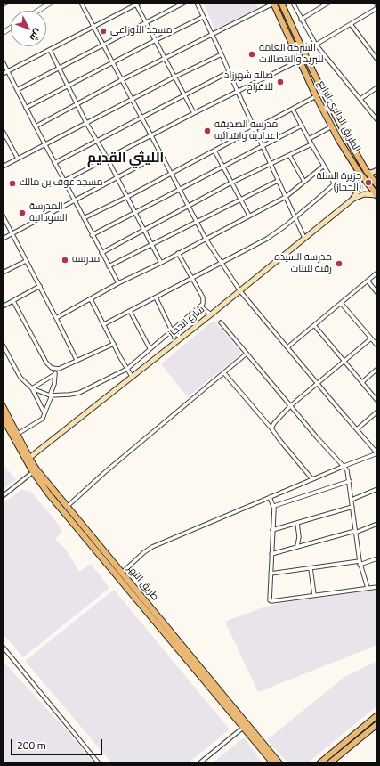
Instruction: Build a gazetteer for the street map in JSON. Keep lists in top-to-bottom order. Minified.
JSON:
{"streets":{"main road":["الطريق الدائري الرابع","شارع الحجاز","طريق النهر"]},"crossings":[["الطريق الدائري الرابع","شارع الحجاز"],["شارع الحجاز","طريق النهر"]],"districts":["الليثي القديم"],"places":["مسجد الأوزاعي","الشركه العامه للبريد والاتصالات","صاله شهرزاد للافراح","مدرسه الصديقه اعداديه وابتدائيه","جزيرة السلة (الحجاز)","مسجد عوف بن مالك","المدرسة السودانية","مدرسه","مدرسه السيده رقيه للبنات"],"scale_bar":"200 m","north":"bottom right"}
